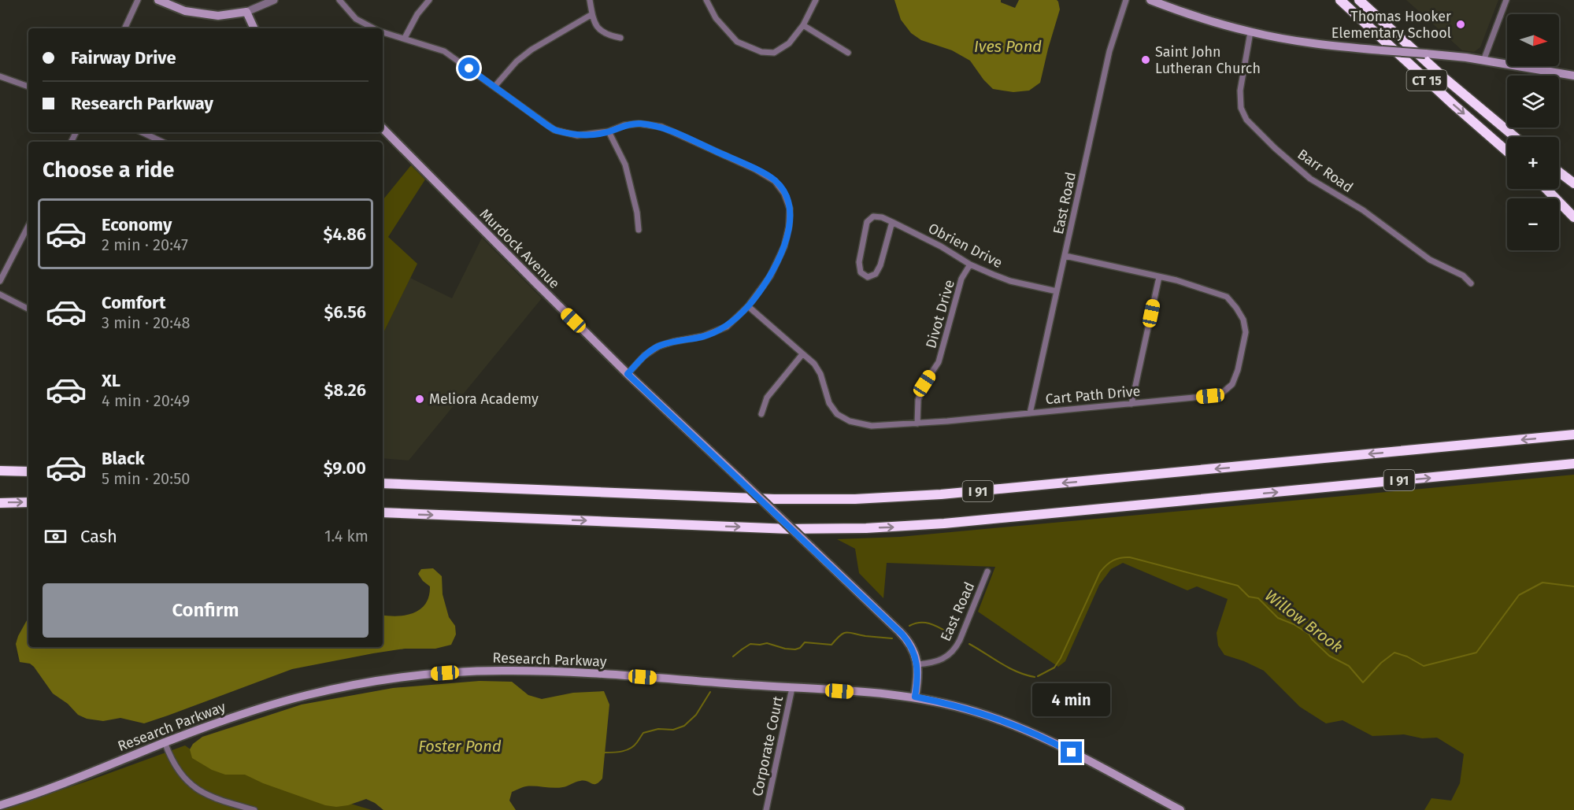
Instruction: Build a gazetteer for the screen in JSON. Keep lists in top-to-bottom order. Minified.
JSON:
{"streets":{"highway":["CT 15","I 91"],"main road":["Murdock Avenue","Research Parkway"],"street":["Barr Road","East Road","Obrien Drive","Divot Drive","Cart Path Drive","Corporate Court"]},"crossings":[["East Road","Obrien Drive"],["East Road","Murdock Avenue"],["East Road","Cart Path Drive"],["Obrien Drive","Divot Drive"],["Murdock Avenue","Research Parkway"],["Divot Drive","Cart Path Drive"],["Research Parkway","Corporate Court"]],"water":["Ives Pond","Willow Brook","Foster Pond"],"places":["Thomas Hooker Elementary School","Saint John Lutheran Church","Meliora Academy"],"north":"right","page":{"map_buttons":["+","−"],"banner":["Fairway Drive","Research Parkway"],"heading":"Choose a ride","list":[{"name":"Economy","note":"2 min · 20:47","value":"$4.86"},{"name":"Comfort","note":"3 min · 20:48","value":"$6.56"},{"name":"XL","note":"4 min · 20:49","value":"$8.26"},{"name":"Black","note":"5 min · 20:50","value":"$9.00"}],"pay":["Cash","1.4 km"],"buttons":"Confirm","bubble":"4 min"}}
